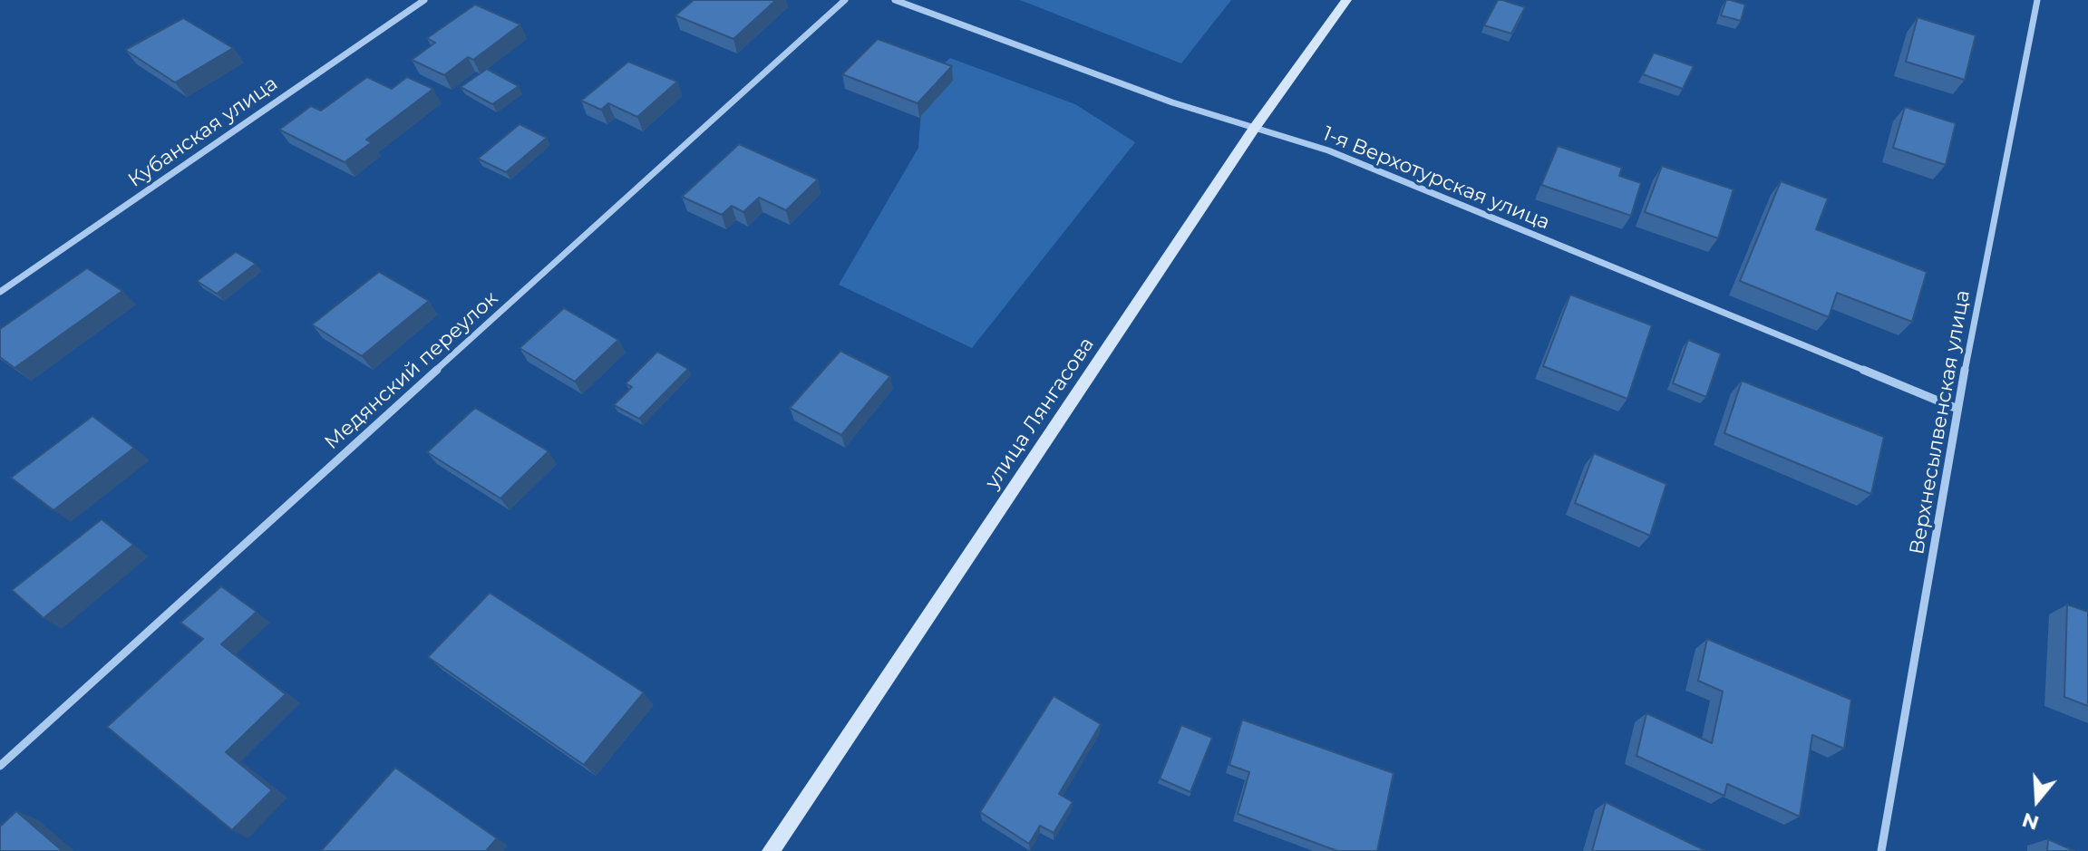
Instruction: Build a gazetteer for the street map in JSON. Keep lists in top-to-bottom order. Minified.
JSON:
{"streets":{"main road":["улица Лянгасова"],"street":["Кубанская улица","1-я Верхотурская улица","Медянский переулок","Верхнесылвенская улица"]},"crossings":[["1-я Верхотурская улица","улица Лянгасова"],["1-я Верхотурская улица","Верхнесылвенская улица"]],"north":"bottom"}
